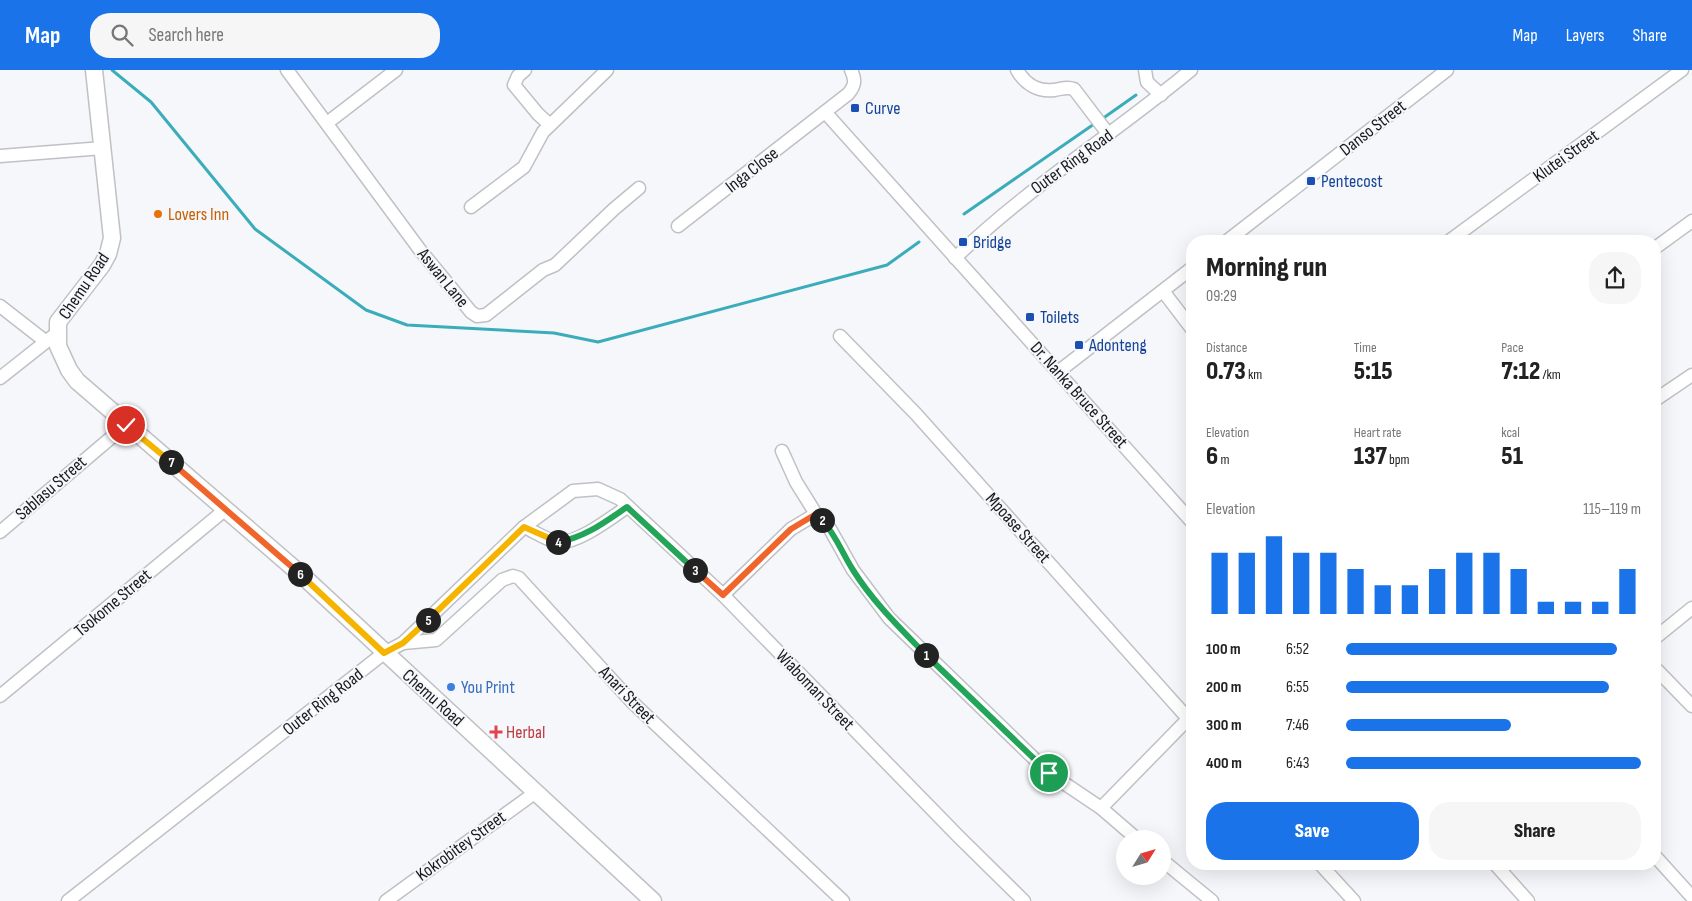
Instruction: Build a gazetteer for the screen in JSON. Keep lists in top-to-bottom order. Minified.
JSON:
{"streets":{"street":["Danso Street","Klutei Street","Outer Ring Road","Inga Close","Aswan Lane","Chemu Road","Dr. Nanka Bruce Street","Sablasu Street","Mpoase Street","Tsokome Street","Wiaboman Street","Anari Street","Kokrobitey Street"]},"crossings":[["Outer Ring Road","Chemu Road"],["Outer Ring Road","Dr. Nanka Bruce Street"],["Outer Ring Road","Wiaboman Street"],["Outer Ring Road","Anari Street"],["Inga Close","Dr. Nanka Bruce Street"],["Chemu Road","Sablasu Street"],["Chemu Road","Tsokome Street"],["Chemu Road","Kokrobitey Street"]],"places":{"transit":["Curve","Pentecost","Bridge","Toilets","Adonteng"],"other":["Lovers Inn","You Print"],"health":["Herbal"]},"north":"top right","page":{"header":"Map","search":"Search here","nav":["Map","Layers","Share"],"heading":["Morning run","09:29"],"stats":[["Distance","0.73 km"],["Time","5:15"],["Pace","7:12 /km"],["Elevation","6 m"],["Heart rate","137 bpm"],["kcal","51"]],"pins":["7","2","4","3","6","5","1"],"chart":["Elevation","115–119 m"],"list":[{"name":"100 m","note":"6:52"},{"name":"200 m","note":"6:55"},{"name":"300 m","note":"7:46"},{"name":"400 m","note":"6:43"}],"buttons":["Save","Share"]}}
